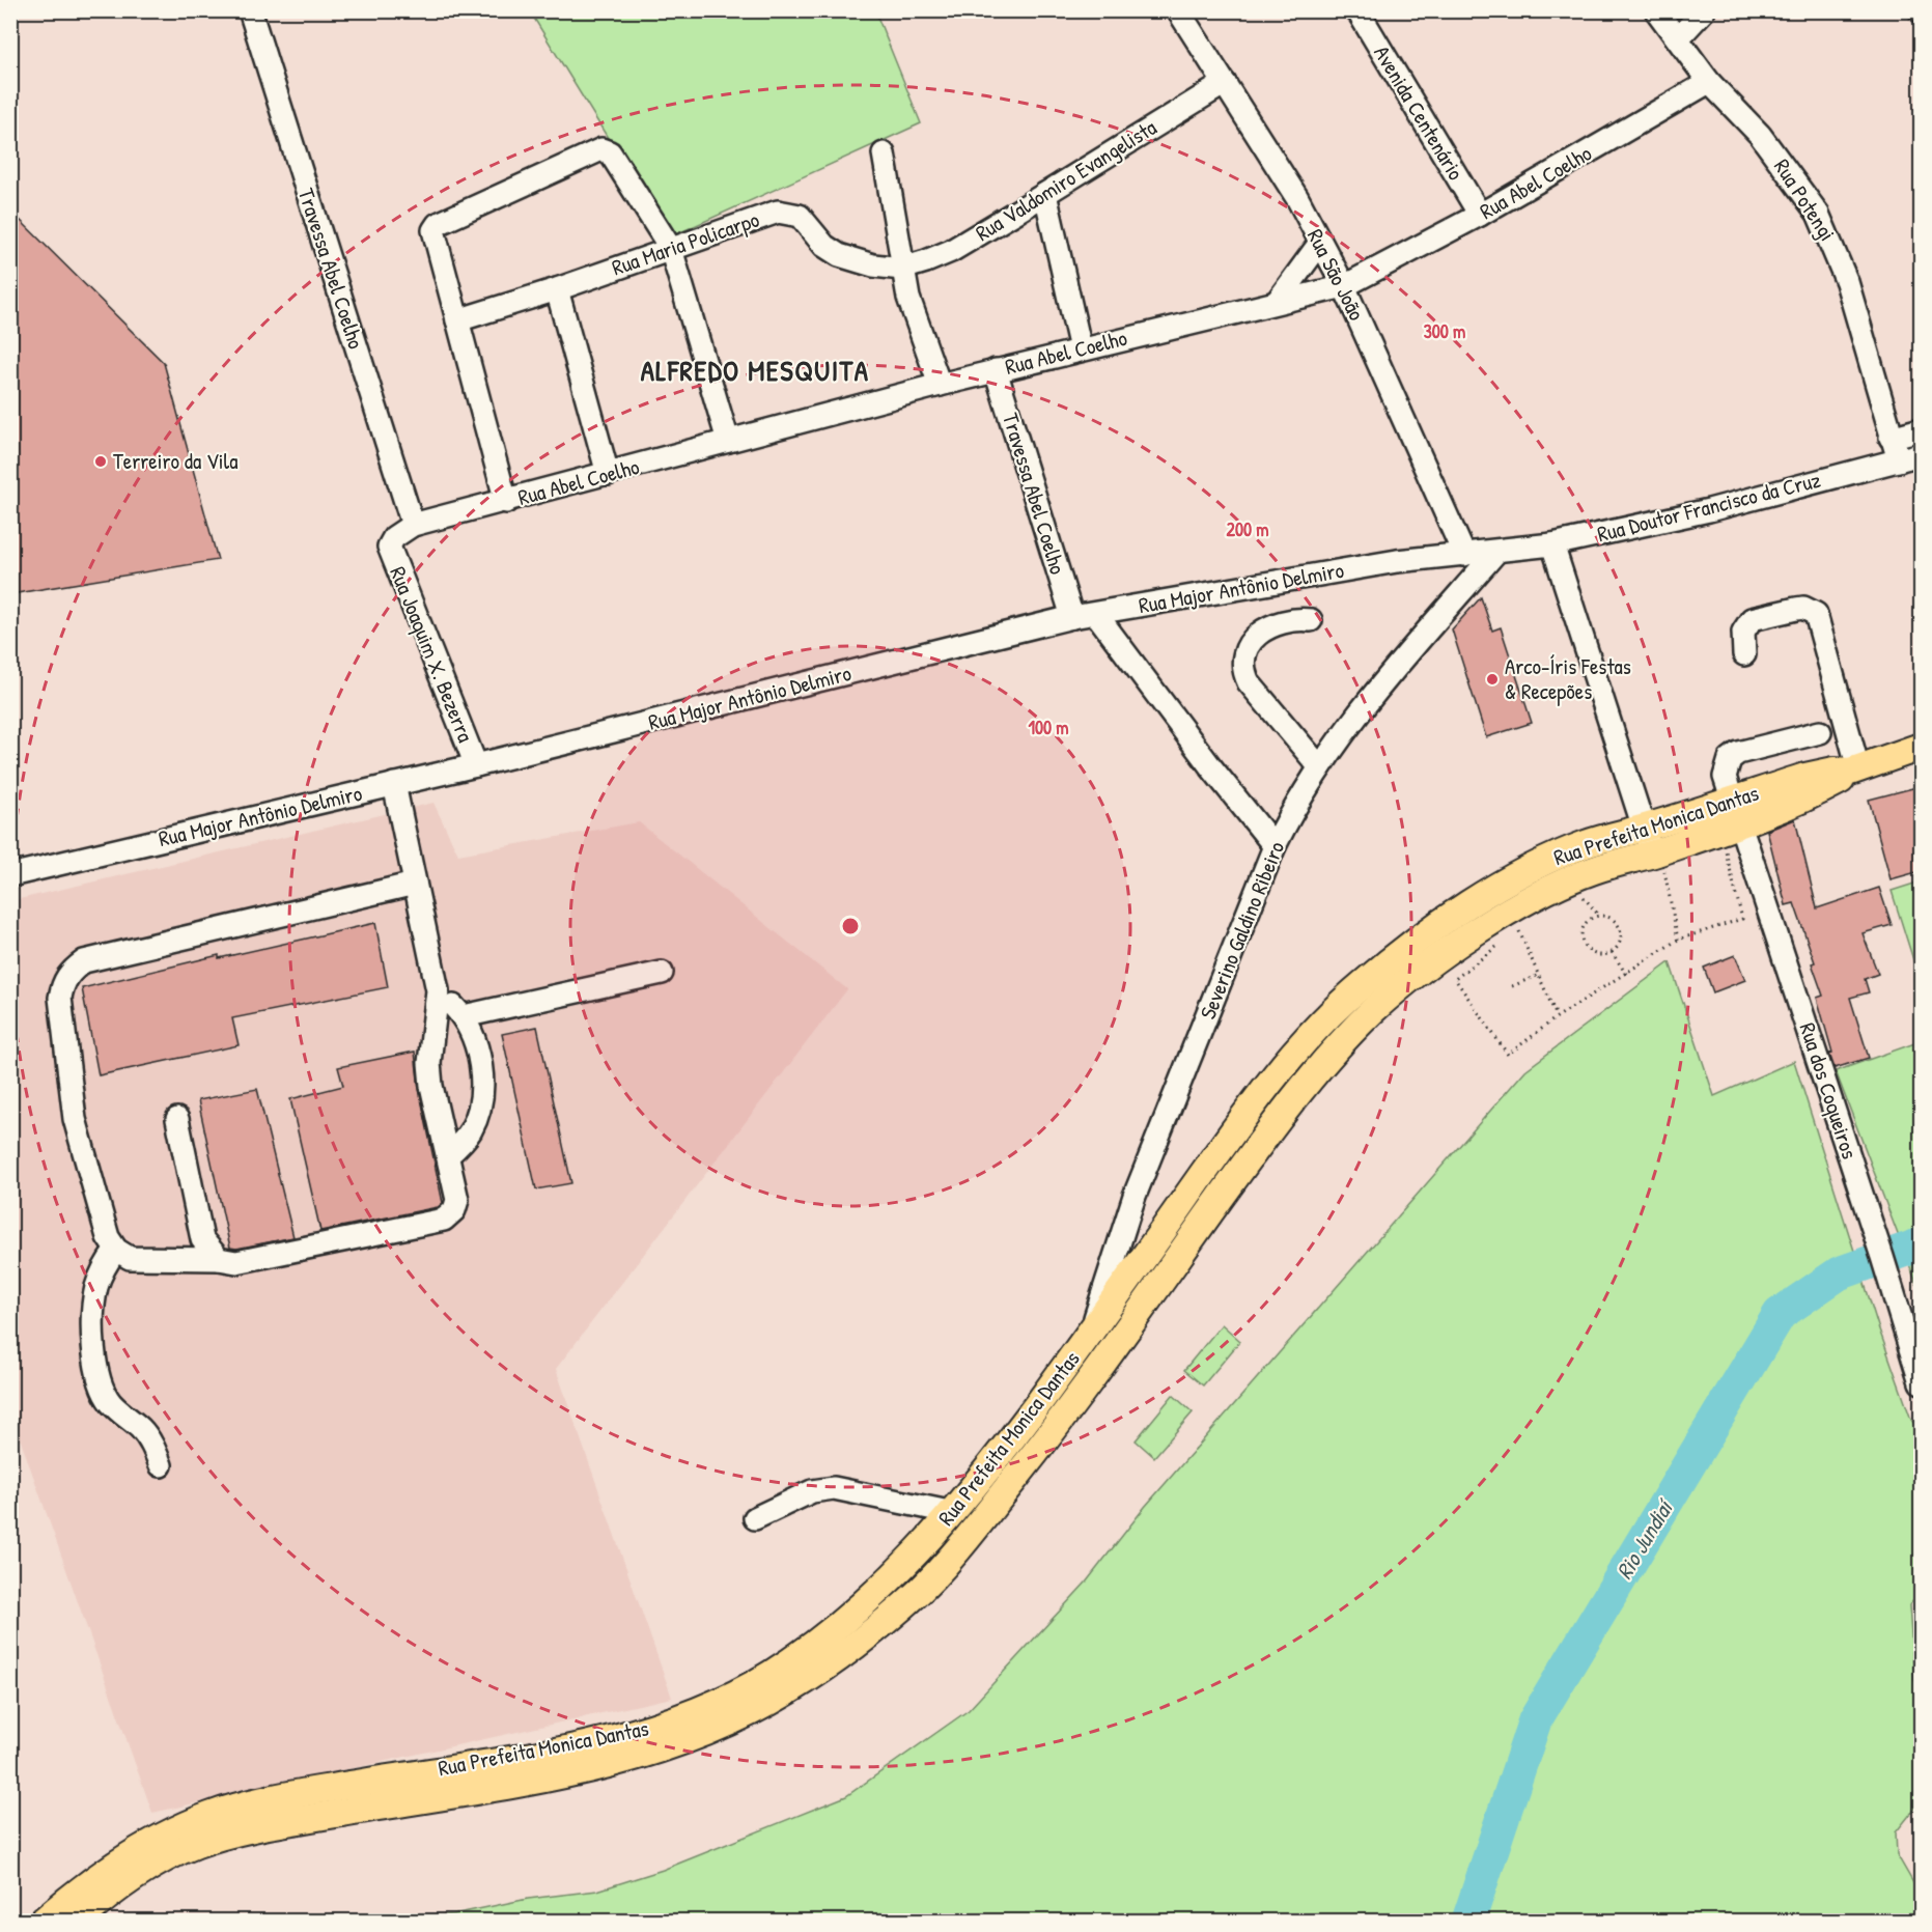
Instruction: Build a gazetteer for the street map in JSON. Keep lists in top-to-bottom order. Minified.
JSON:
{"streets":{"main road":["Rua Prefeita Monica Dantas"],"street":["Avenida Centenário","Rua Valdomiro Evangelista","Rua Abel Coelho","Rua Potengi","Rua Maria Policarpo","Travessa Abel Coelho","Rua São João","Rua Doutor Francisco da Cruz","Rua Major Antônio Delmiro","Rua Joaquim X. Bezerra","Severino Galdino Ribeiro","Rua dos Coqueiros"]},"crossings":[["Avenida Centenário","Rua Abel Coelho"],["Rua Valdomiro Evangelista","Rua Maria Policarpo"],["Rua Valdomiro Evangelista","Rua São João"],["Rua Abel Coelho","Rua Potengi"],["Rua Abel Coelho","Travessa Abel Coelho"],["Rua Abel Coelho","Rua São João"],["Rua Abel Coelho","Rua Joaquim X. Bezerra"],["Rua Potengi","Rua Doutor Francisco da Cruz"],["Travessa Abel Coelho","Rua Major Antônio Delmiro"],["Rua São João","Rua Major Antônio Delmiro"],["Rua Doutor Francisco da Cruz","Rua Major Antônio Delmiro"],["Rua Doutor Francisco da Cruz","Severino Galdino Ribeiro"],["Rua Major Antônio Delmiro","Rua Joaquim X. Bezerra"],["Rua Major Antônio Delmiro","Severino Galdino Ribeiro"],["Rua Prefeita Monica Dantas","Severino Galdino Ribeiro"],["Rua Prefeita Monica Dantas","Rua dos Coqueiros"]],"districts":["ALFREDO MESQUITA"],"water":["Rio Jundiaí"],"places":["Terreiro da Vila","Arco-Íris Festas & Recepões"],"rings":["300 m","200 m","100 m"]}
